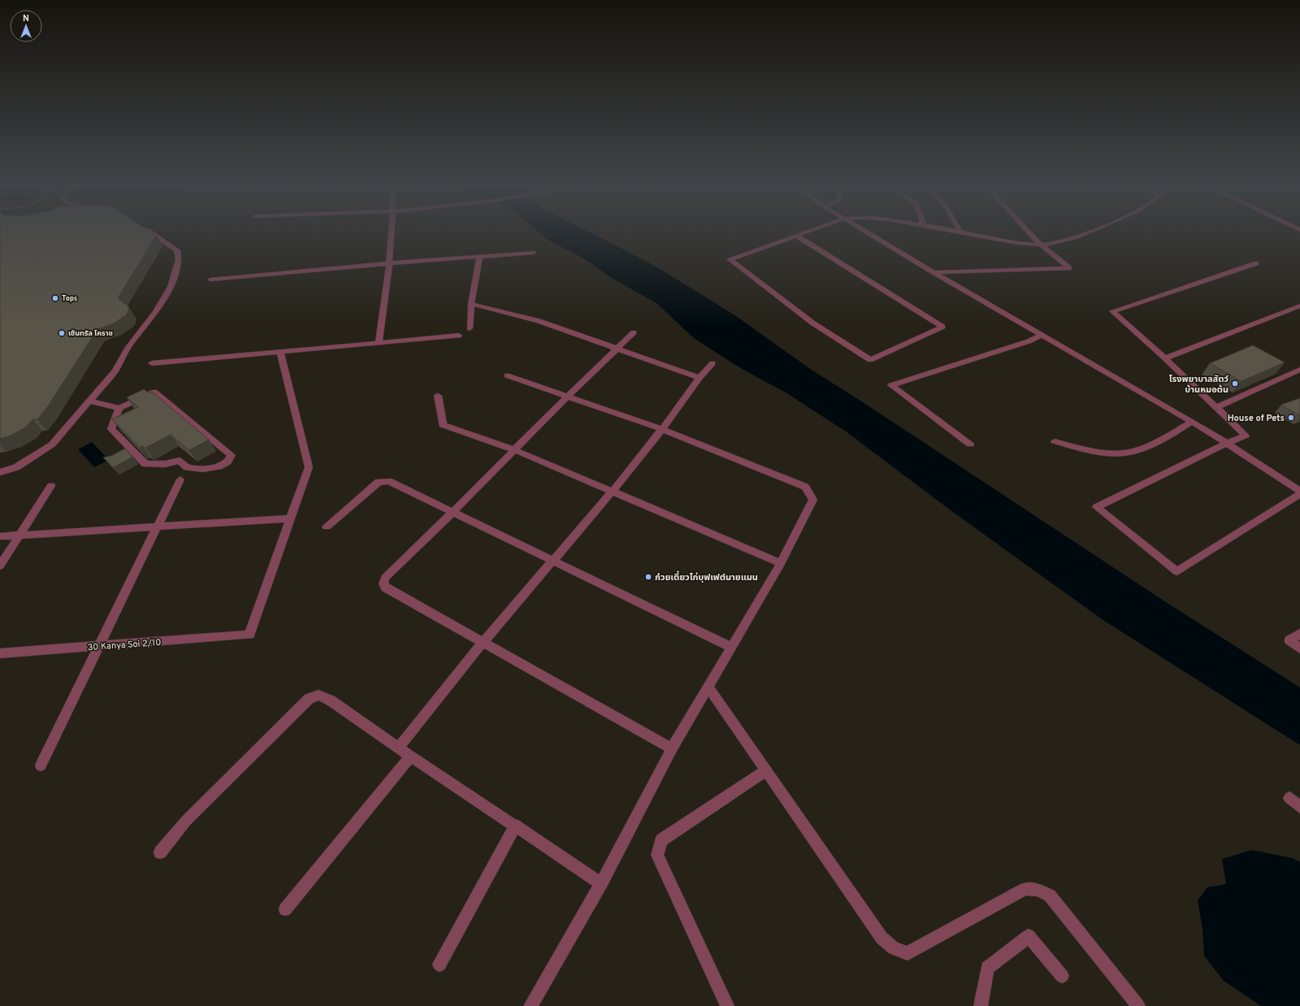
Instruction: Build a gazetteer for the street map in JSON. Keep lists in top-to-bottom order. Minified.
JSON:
{"streets":{"street":["30 Kanya Soi 2/10"]},"places":["Tops","เซ็นทรัล โคราช","โรงพยาบาลสัตว์ บ้านหมอต้น","House of Pets","ก๋วยเตี๋ยวไก่บุฟเฟต์นายแมน"],"north":"top"}
